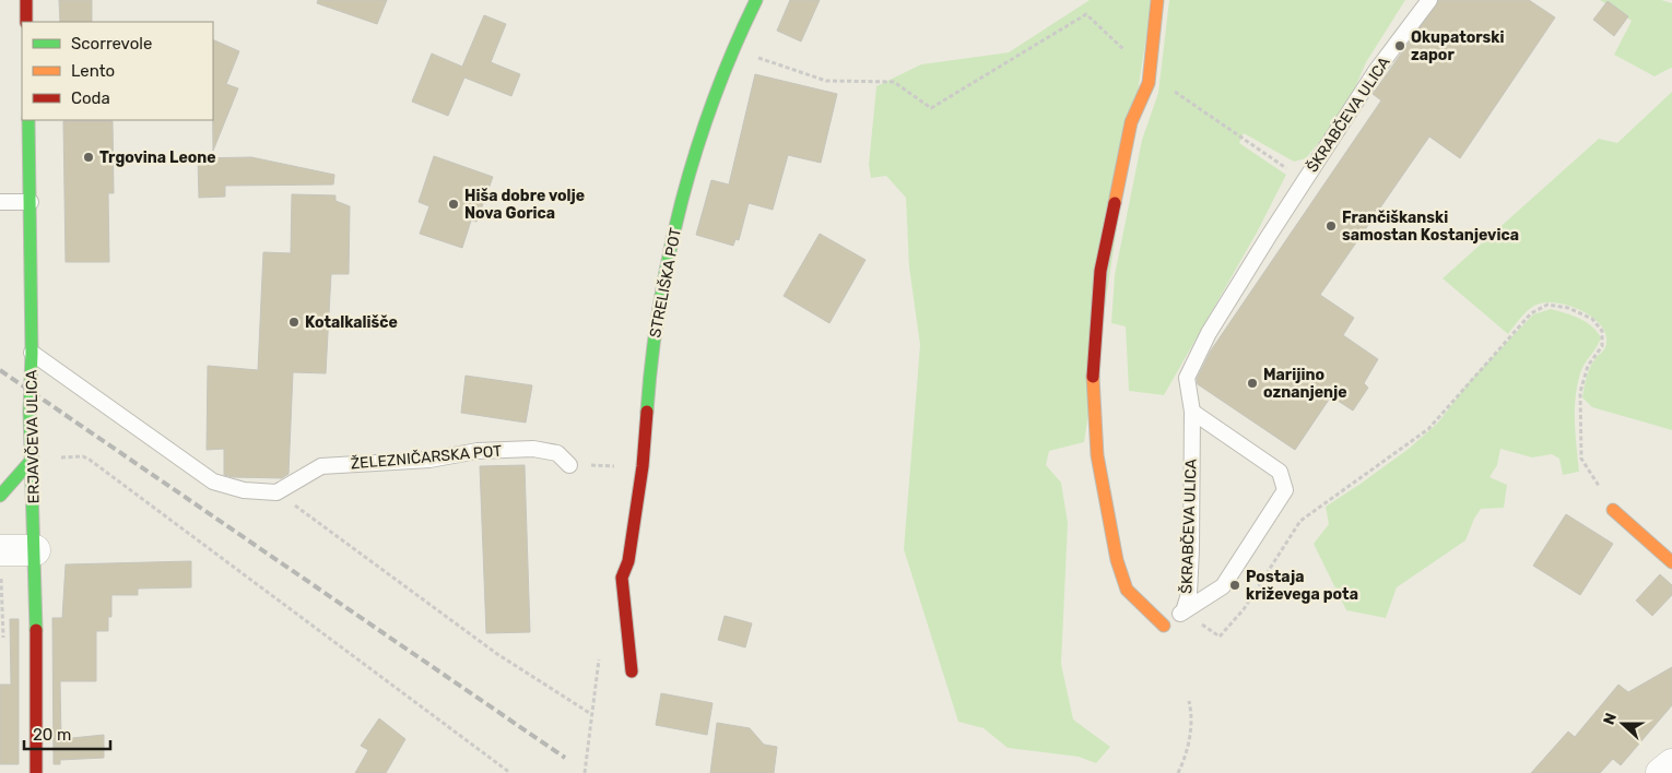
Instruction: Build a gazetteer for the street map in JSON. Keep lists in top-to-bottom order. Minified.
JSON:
{"streets":{"street":["ŠKRABČEVA ULICA","STRELIŠKA POT","ERJAVČEVA ULICA"],"lane":["ŽELEZNIČARSKA POT"]},"places":["Okupatorski zapor","Trgovina Leone","Hiša dobre volje Nova Gorica","Frančiškanski samostan Kostanjevica","Kotalkališče","Marijino oznanjenje","Postaja križevega pota"],"legend":["Scorrevole","Lento","Coda"],"scale_bar":"20 m","north":"left"}
